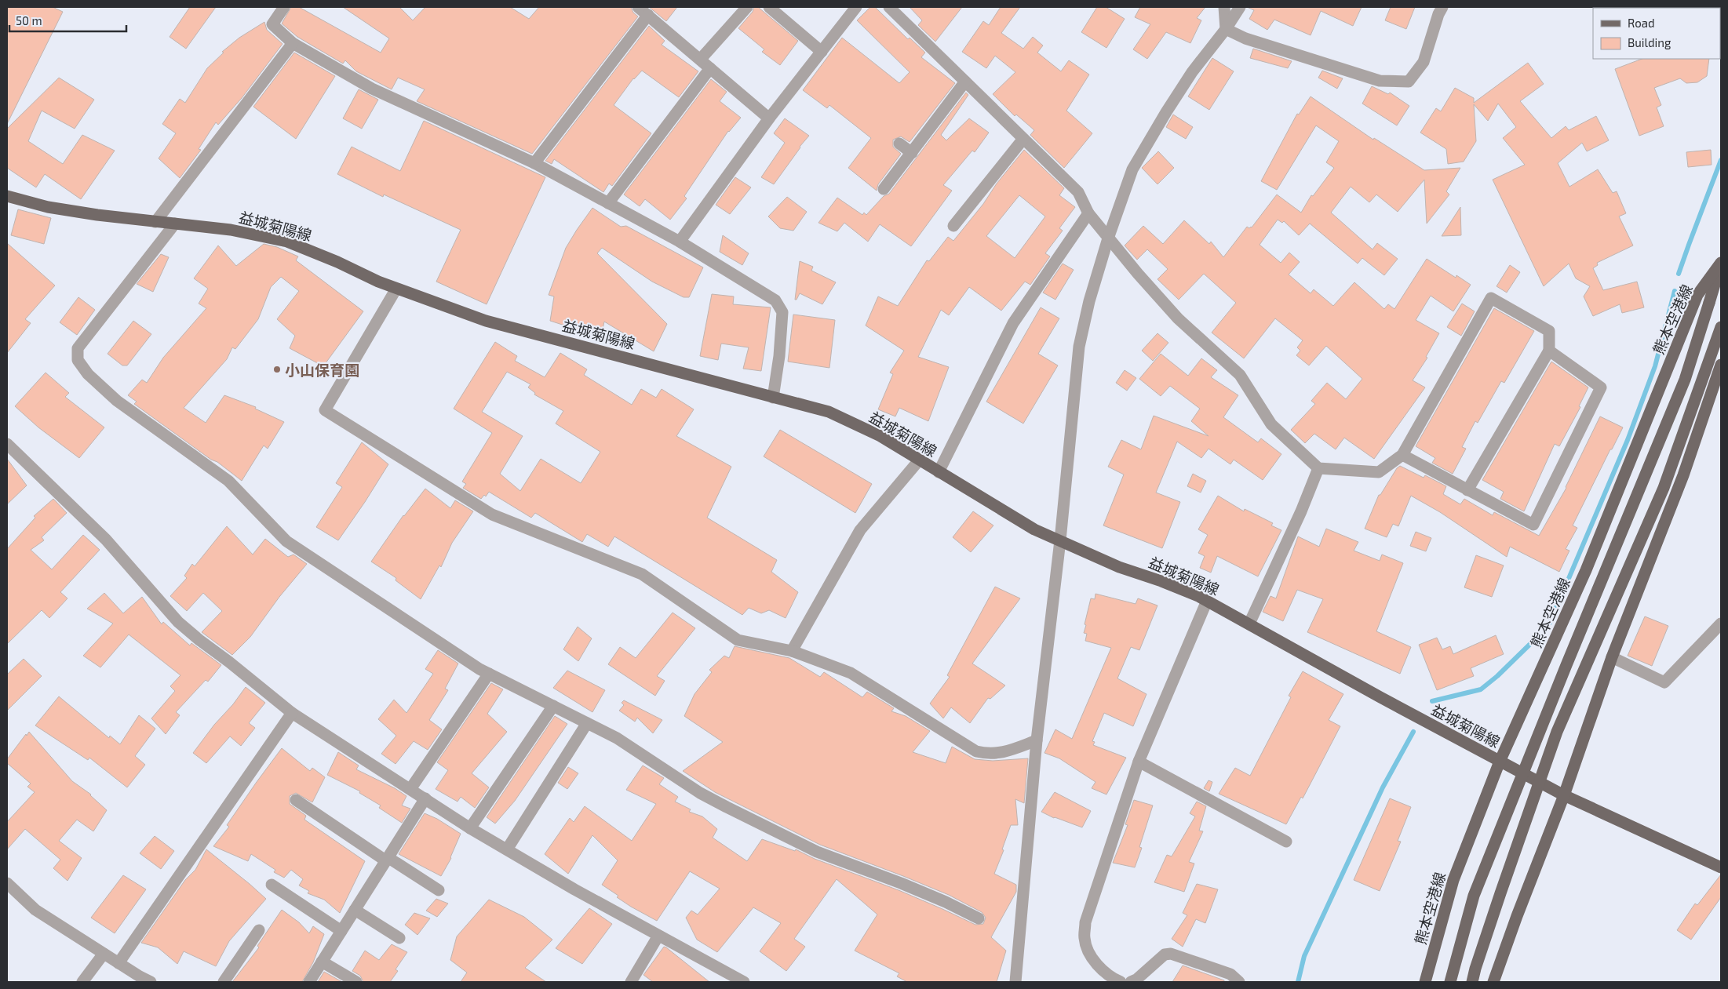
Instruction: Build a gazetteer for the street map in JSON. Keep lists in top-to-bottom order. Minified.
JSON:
{"streets":{"main road":["益城菊陽線","熊本空港線"]},"crossings":[["益城菊陽線","熊本空港線"]],"places":["小山保育園"],"legend":["Road","Building"],"scale_bar":"50 m"}
